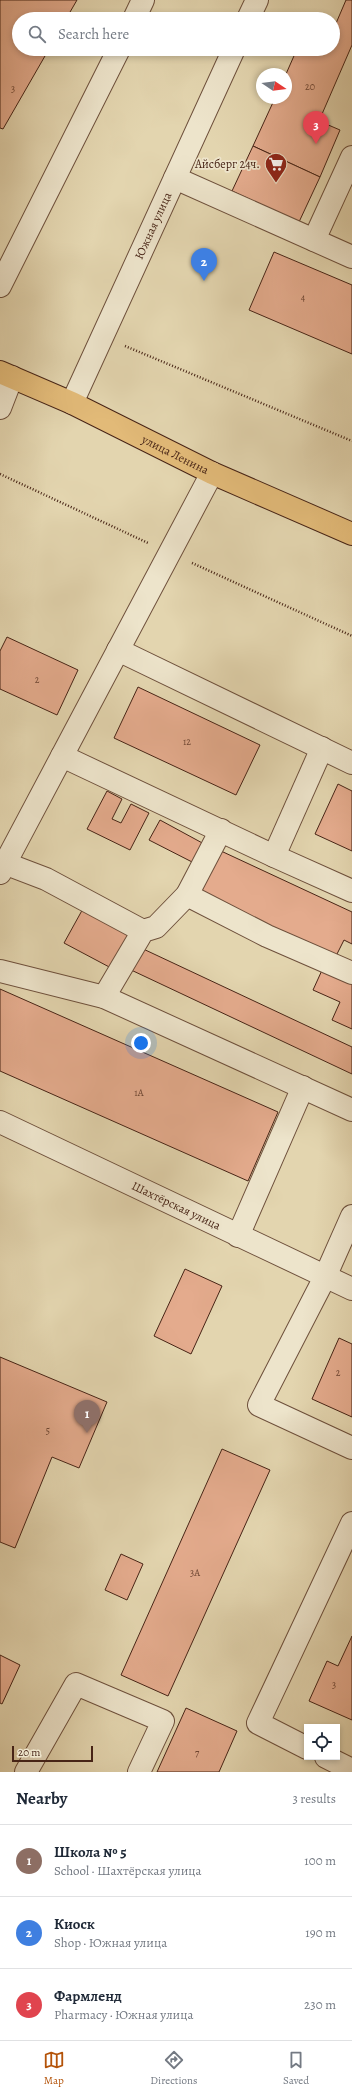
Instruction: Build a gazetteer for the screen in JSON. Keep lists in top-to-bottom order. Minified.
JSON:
{"streets":{"main road":["улица Ленина"],"street":["Южная улица","Шахтёрская улица"]},"crossings":[["Южная улица","улица Ленина"]],"places":{"supermarket":["Айсберг 24ч."]},"house_numbers":["20","3","4","2","12","1А","2","5","3А","3","7"],"scale_bar":"20 m","north":"right","page":{"search":"Search here","pins":["3","2","1"],"scale":"20 m","heading":["Nearby","3 results"],"list":[{"mark":"1","name":"Школа № 5","note":"School · Шахтёрская улица","value":"100 m"},{"mark":"2","name":"Киоск","note":"Shop · Южная улица","value":"190 m"},{"mark":"3","name":"Фармленд","note":"Pharmacy · Южная улица","value":"230 m"}],"nav":["Map","Directions","Saved"]}}
